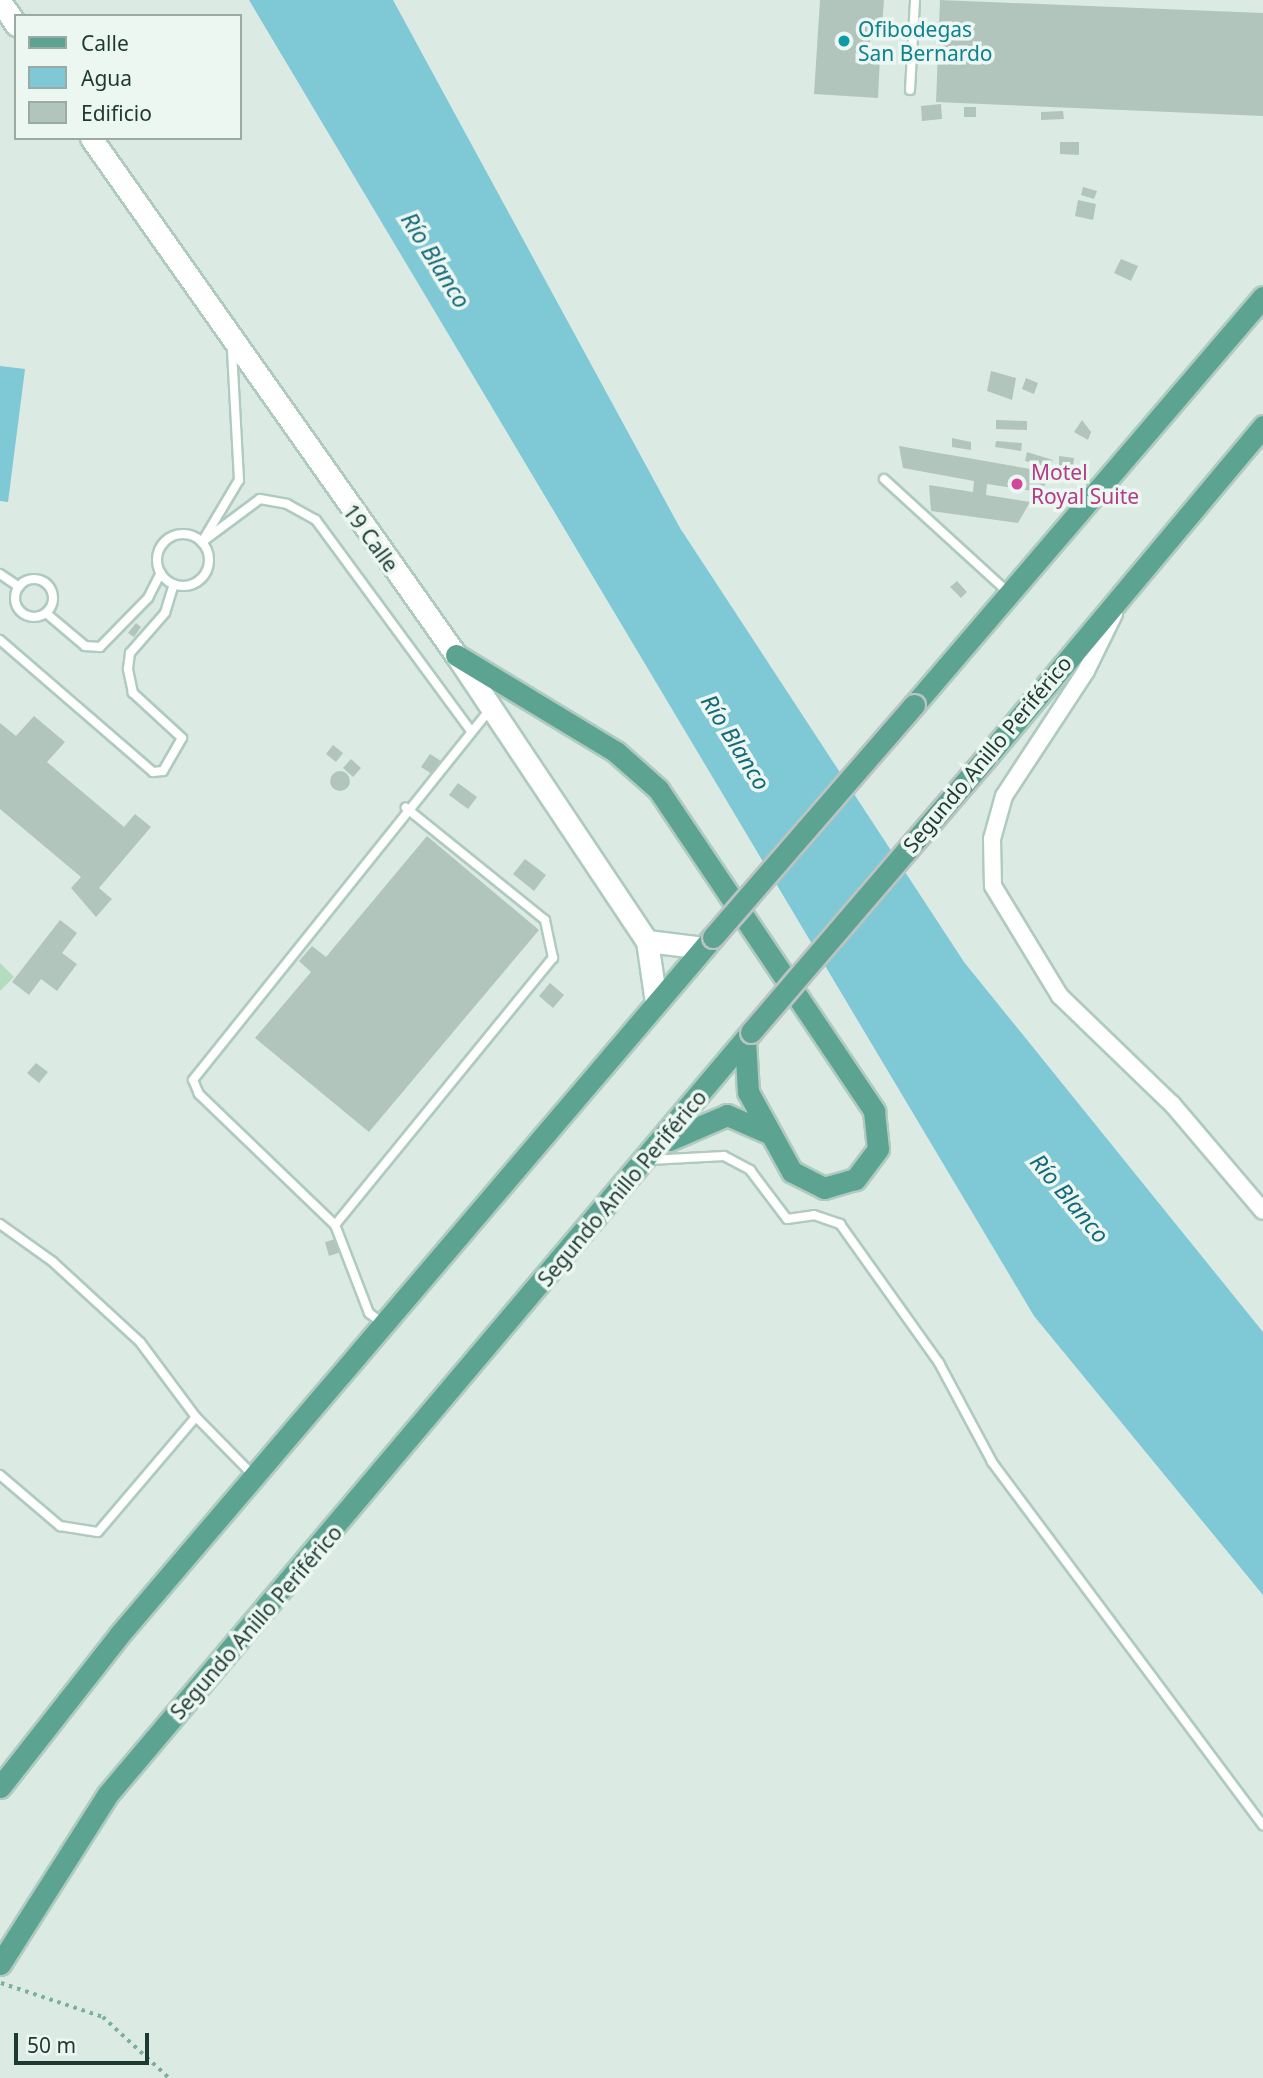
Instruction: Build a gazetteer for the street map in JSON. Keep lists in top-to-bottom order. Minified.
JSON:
{"streets":{"main road":["19 Calle","Segundo Anillo Periférico"]},"water":["Río Blanco"],"places":["Ofibodegas San Bernardo","Motel Royal Suite"],"legend":["Calle","Agua","Edificio"],"scale_bar":"50 m"}
